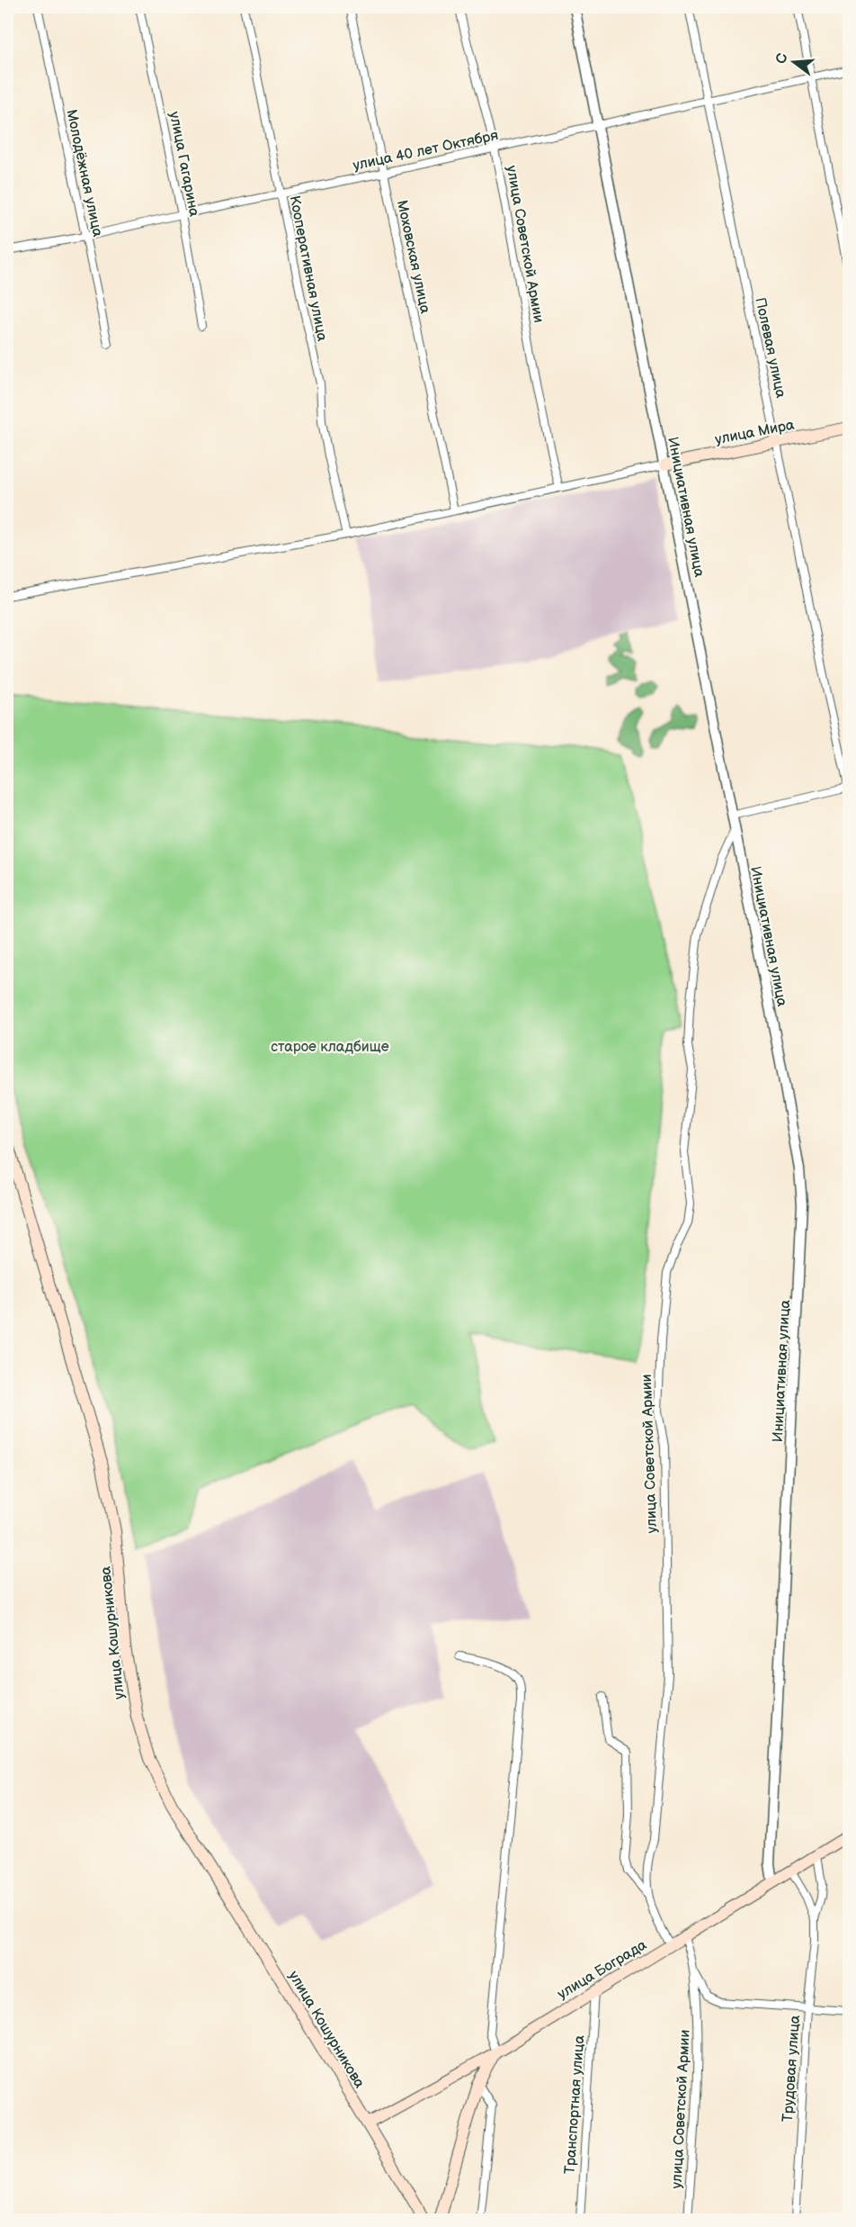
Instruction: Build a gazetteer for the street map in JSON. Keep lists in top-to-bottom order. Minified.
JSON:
{"streets":{"main road":["улица Мира","улица Кошурникова","улица Бограда"],"street":["улица 40 лет Октября","улица Гагарина","Молодёжная улица","улица Советской Армии","Моховская улица","Кооперативная улица","Полевая улица","Инициативная улица","Трудовая улица","Транспортная улица"]},"crossings":[["улица 40 лет Октября","улица Гагарина"],["улица 40 лет Октября","Молодёжная улица"],["улица 40 лет Октября","улица Советской Армии"],["улица 40 лет Октября","Моховская улица"],["улица 40 лет Октября","Кооперативная улица"],["улица 40 лет Октября","Полевая улица"],["улица 40 лет Октября","Инициативная улица"],["улица Советской Армии","Инициативная улица"],["улица Советской Армии","улица Бограда"],["Полевая улица","улица Мира"],["улица Мира","Инициативная улица"],["Инициативная улица","улица Бограда"],["улица Кошурникова","улица Бограда"],["улица Бограда","Трудовая улица"],["улица Бограда","Транспортная улица"]],"parks":["старое кладбище"],"north":"left"}
